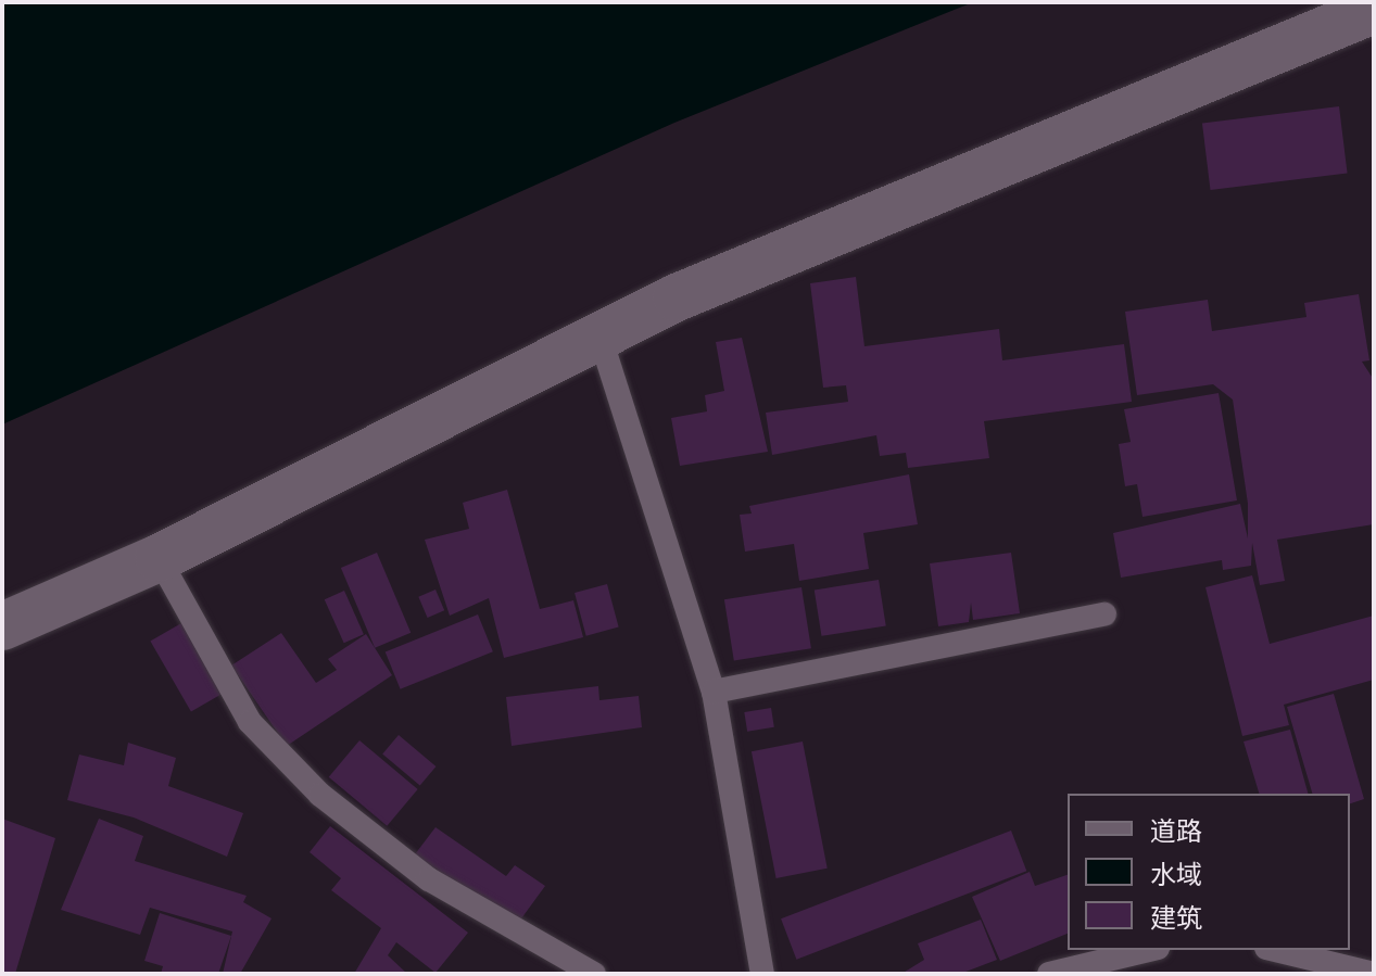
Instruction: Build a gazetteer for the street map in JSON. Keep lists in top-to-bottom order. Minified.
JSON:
{"legend":["道路","水域","建筑"]}
